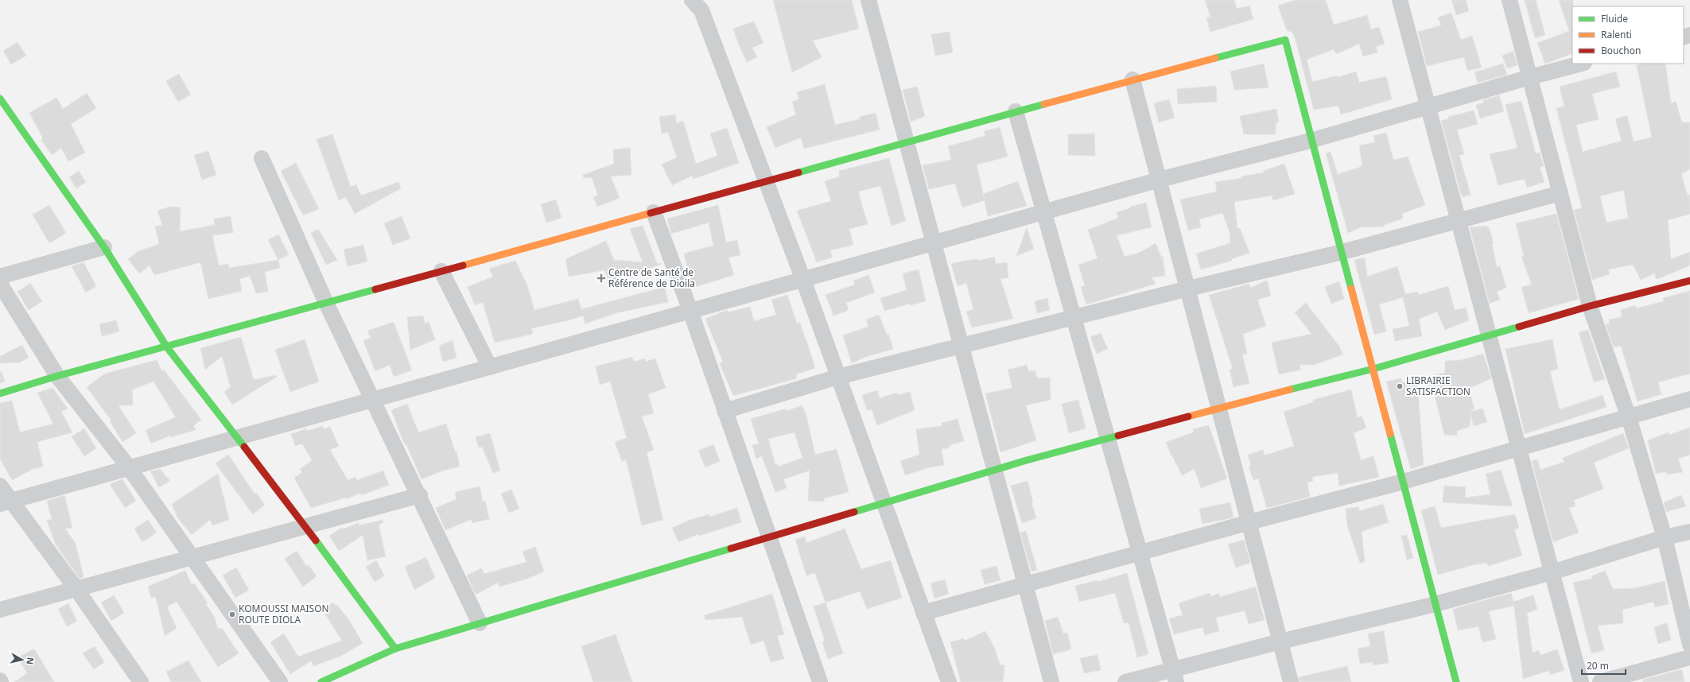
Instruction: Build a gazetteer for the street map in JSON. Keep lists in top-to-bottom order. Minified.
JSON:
{"places":{"health":["Centre de Santé de Référence de Dioila"],"other":["LIBRAIRIE SATISFACTION","KOMOUSSI MAISON ROUTE DIOLA"]},"legend":["Fluide","Ralenti","Bouchon"],"scale_bar":"20 m","north":"right"}
